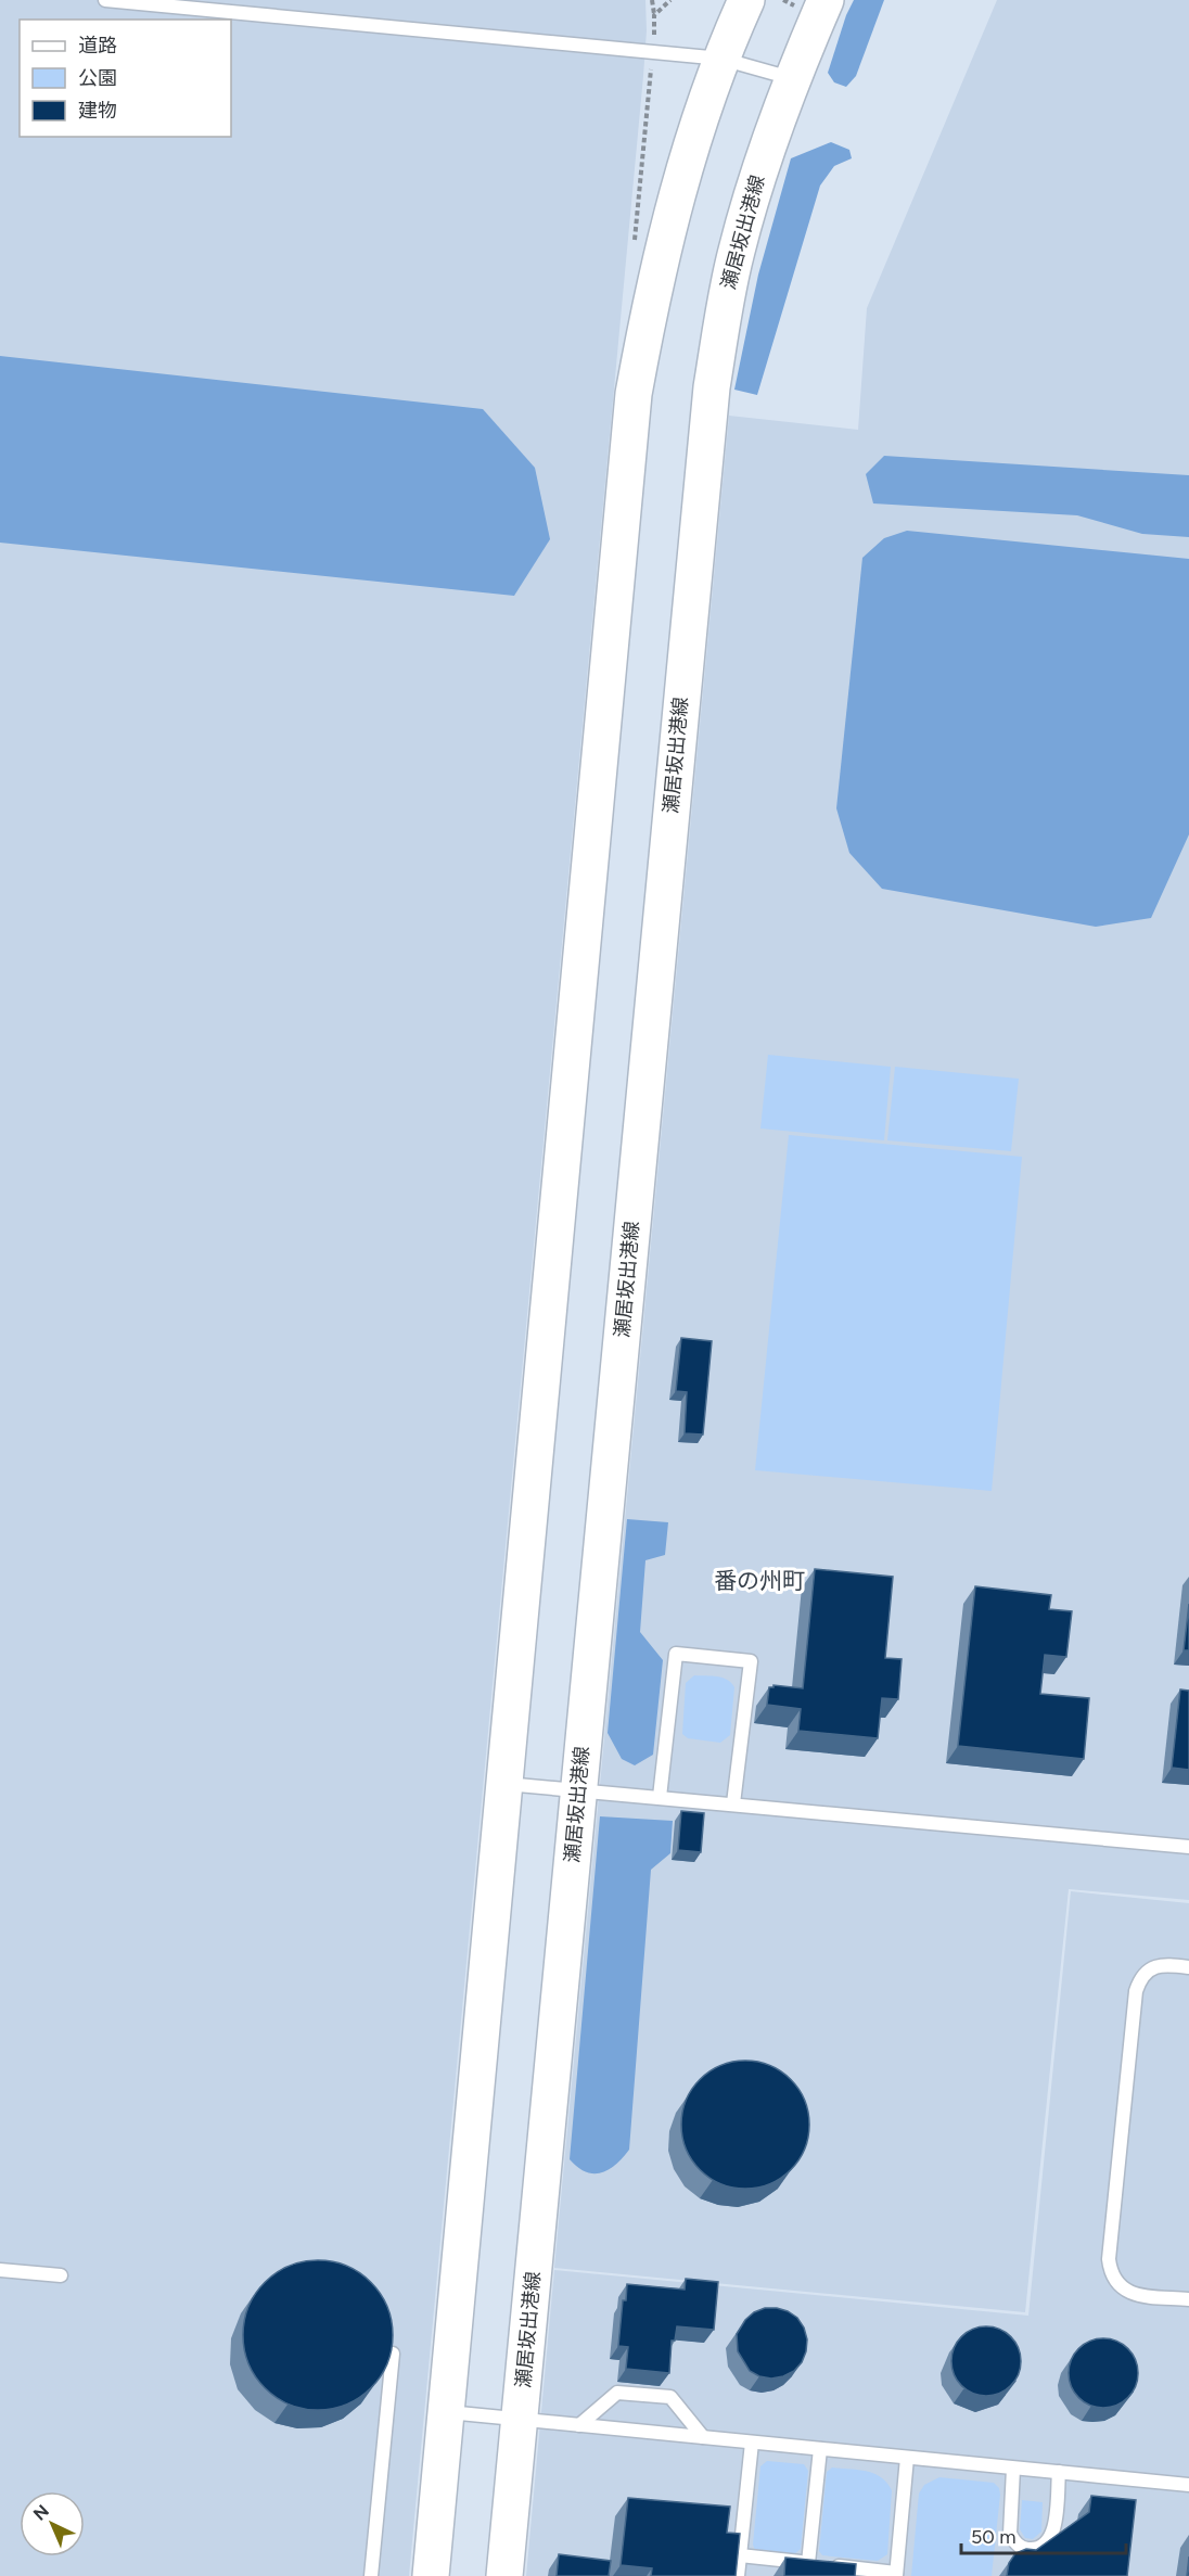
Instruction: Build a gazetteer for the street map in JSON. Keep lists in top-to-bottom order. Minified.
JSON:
{"streets":{"main road":["瀬居坂出港線"]},"districts":["番の州町"],"legend":["道路","公園","建物"],"scale_bar":"50 m","north":"top left"}
